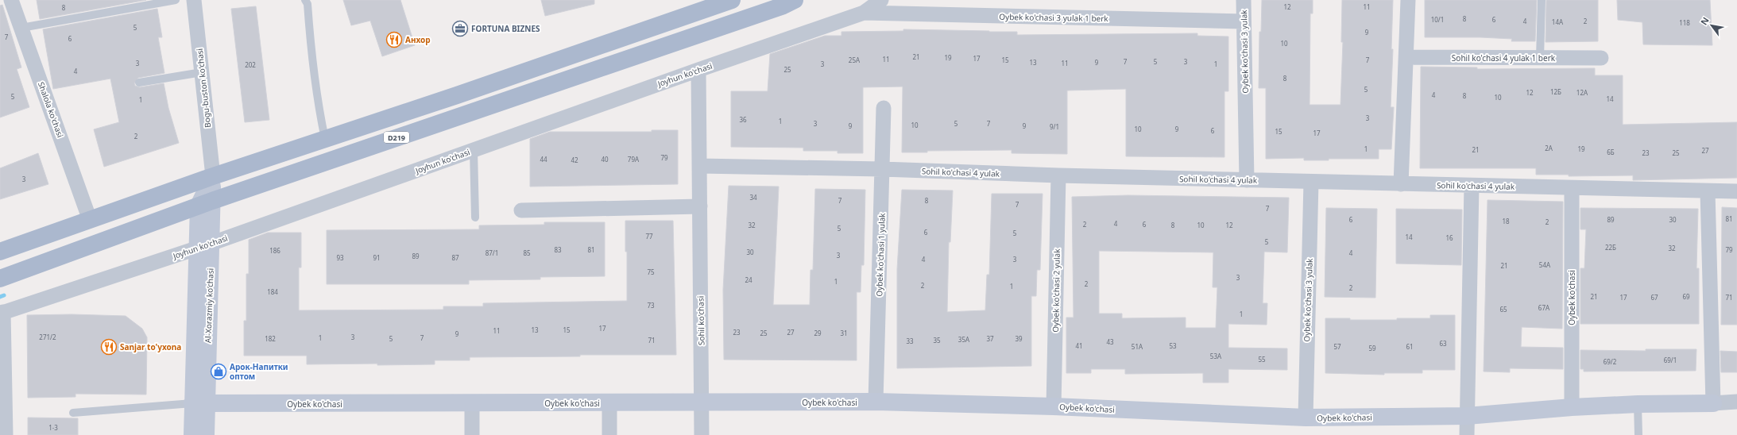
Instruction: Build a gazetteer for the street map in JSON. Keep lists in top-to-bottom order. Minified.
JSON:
{"streets":{"main road":["D219"],"street":["Oybek ko'chasi 3 yulak 1 berk","Oybek ko'chasi 3 yulak","Sohil ko'chasi 4 yulak 1 berk","Joyhun ko'chasi","Bogu-buston ko'chasi","Shalola ko'chasi","Sohil ko'chasi 4 yulak","Oybek ko'chasi 1 yulak","Oybek ko'chasi 2 yulak","Oybek ko'chasi","Al-Xorazmiy ko’chasi","Sohil ko'chasi"]},"crossings":[["Oybek ko'chasi 3 yulak 1 berk","Oybek ko'chasi 3 yulak"],["Oybek ko'chasi 3 yulak 1 berk","Joyhun ko'chasi"],["Oybek ko'chasi 3 yulak","Sohil ko'chasi 4 yulak"],["Oybek ko'chasi 3 yulak","Oybek ko'chasi"],["Joyhun ko'chasi","Al-Xorazmiy ko’chasi"],["Joyhun ko'chasi","Sohil ko'chasi"],["D219","Al-Xorazmiy ko’chasi"],["Sohil ko'chasi 4 yulak","Oybek ko'chasi 1 yulak"],["Sohil ko'chasi 4 yulak","Oybek ko'chasi 2 yulak"],["Sohil ko'chasi 4 yulak","Oybek ko'chasi"],["Sohil ko'chasi 4 yulak","Sohil ko'chasi"],["Oybek ko'chasi 1 yulak","Oybek ko'chasi"],["Oybek ko'chasi 2 yulak","Oybek ko'chasi"],["Oybek ko'chasi","Al-Xorazmiy ko’chasi"],["Oybek ko'chasi","Sohil ko'chasi"]],"places":{"office":["FORTUNA BIZNES"],"restaurant":["Анхор","Sanjar to'yxona"],"shop":["Арок-Напитки оптом"]},"house_numbers":["12","11","8","8","10/1","6","4","2","14A","118","5","9","7","6","10","21","19","17","11","25A","15","7","7","5","3","13","9","3","11","3","1","202","25","4","8","5","12Б","12","12A","4","8","5","10","14","1","3","36","1","3","5","7","10","9","9","9/1","10","9","6","15","17","2","2A","1","19","21","27","6Б","23","25","79","44","40","79A","42","3","34","7","8","7","7","81","6","89","30","18","2","4","2","6","32","8","10","12","5","6","5","77","14","16","5","22Б","32","83","81","79","186","30","87/1","85","4","3","89","93","91","87","4","3","54A","21","75","3","24","1","2","2","1","2","184","21","69","17","67","71","73","67A","65","1","17","13","15","11","23","27","25","29","31","9","271/2","3","1","7","182","5","37","39","35A","71","35","33","43","63","41","53","51A","57","61","59","53A","55","69/1","69/2","1-3"],"north":"top left"}
